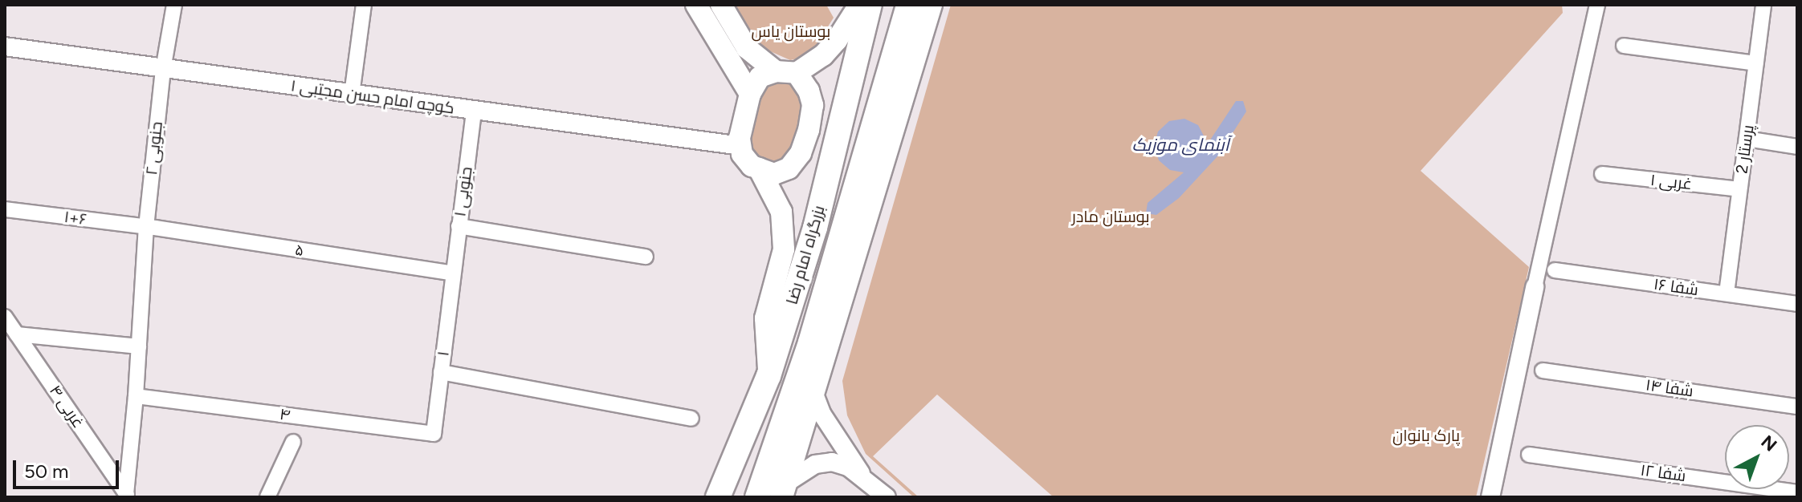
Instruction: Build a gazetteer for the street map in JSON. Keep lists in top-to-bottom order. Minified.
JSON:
{"streets":{"highway":["بزرگراه امام رضا"],"street":["کوچه امام حسن مجتبی ۱","۲ جنوبی","پرستار 2","۱ غربی","۱ جنوبی","۱+۶","۵","شفا ۱۶","۱‍","شفا ۱۴","۴ غربی","۴","شفا ۱۲"]},"crossings":[["کوچه امام حسن مجتبی ۱","۲ جنوبی"],["کوچه امام حسن مجتبی ۱","۱ جنوبی"],["۲ جنوبی","۱+۶"],["۲ جنوبی","۵"],["۲ جنوبی","۴ غربی"],["۲ جنوبی","۴"],["پرستار 2","۱ غربی"],["پرستار 2","شفا ۱۶"],["۱ جنوبی","۵"],["۱ جنوبی","۱‍"],["۱+۶","۵"],["۵","۱‍"],["۱‍","۴"]],"water":["آبنمای موزیک"],"parks":["بوستان یاس","بوستان مادر","پارک بانوان"],"scale_bar":"50 m","north":"top right"}
